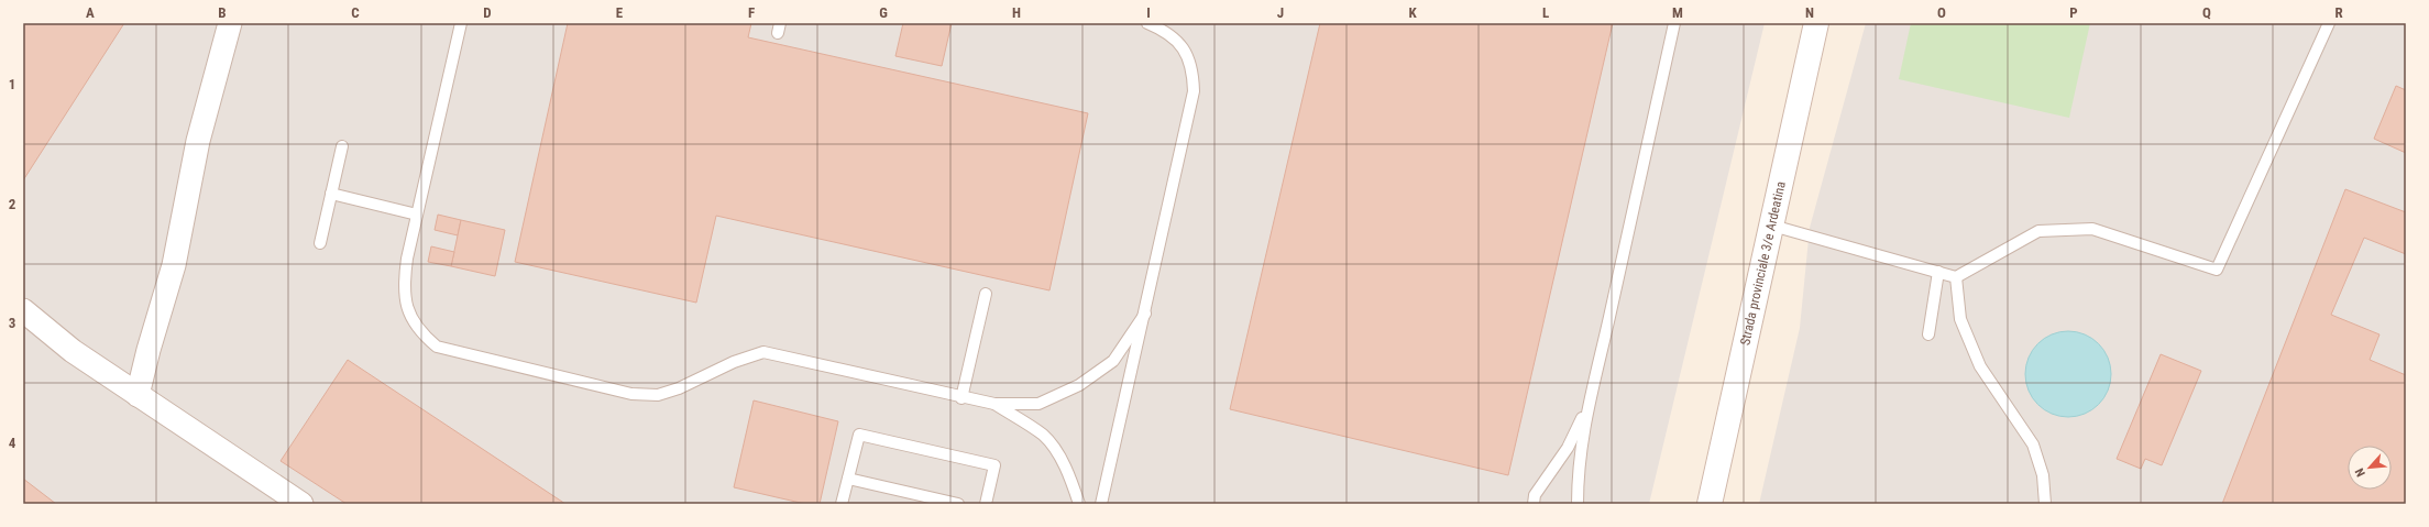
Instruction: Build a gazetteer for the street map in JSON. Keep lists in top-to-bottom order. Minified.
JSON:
{"streets":{"main road":["Strada provinciale 3/e Ardeatina"]},"north":"bottom left","grid":{"columns":["A","B","C","D","E","F","G","H","I","J","K","L","M","N","O","P","Q","R"],"rows":["1","2","3","4"]}}
